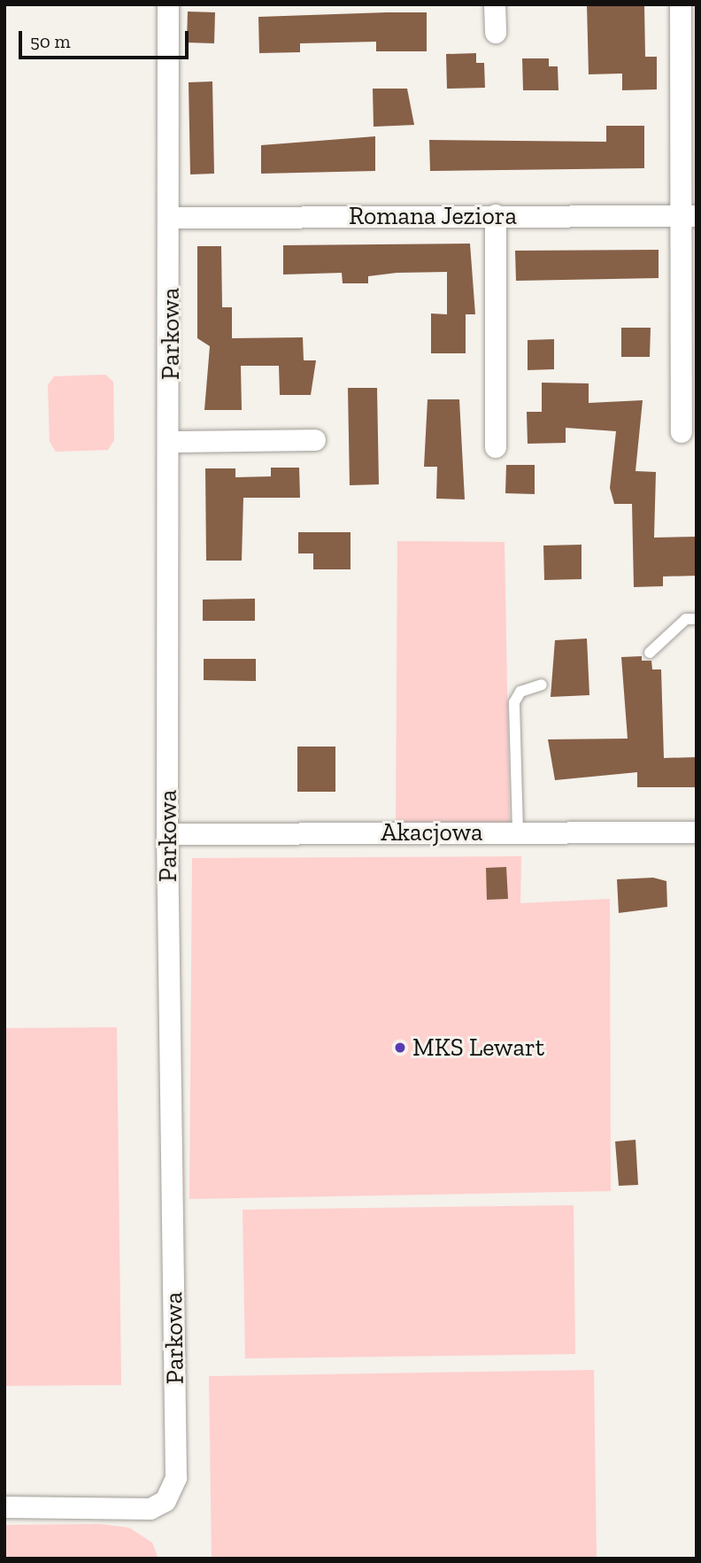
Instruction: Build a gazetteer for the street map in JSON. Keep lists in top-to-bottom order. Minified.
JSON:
{"streets":{"street":["Romana Jeziora","Parkowa","Akacjowa"]},"crossings":[["Romana Jeziora","Parkowa"],["Parkowa","Akacjowa"]],"places":["MKS Lewart"],"scale_bar":"50 m"}
